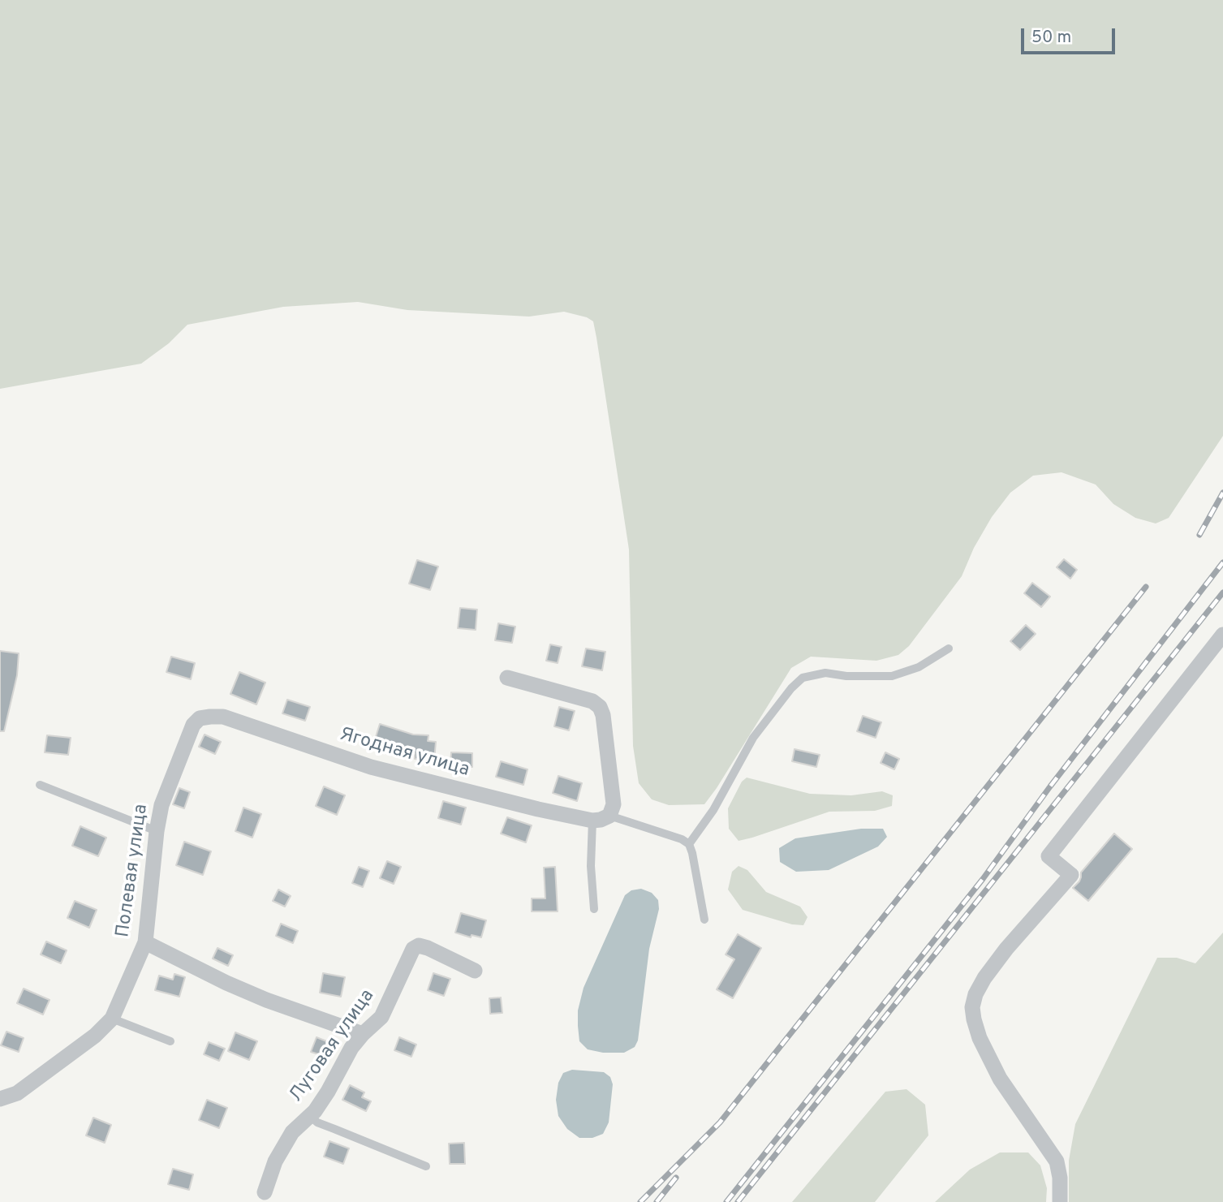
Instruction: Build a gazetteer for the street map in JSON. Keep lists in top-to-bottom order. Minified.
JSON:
{"streets":{"street":["Ягодная улица","Полевая улица","Луговая улица"]},"crossings":[["Ягодная улица","Полевая улица"]],"scale_bar":"50 m"}
